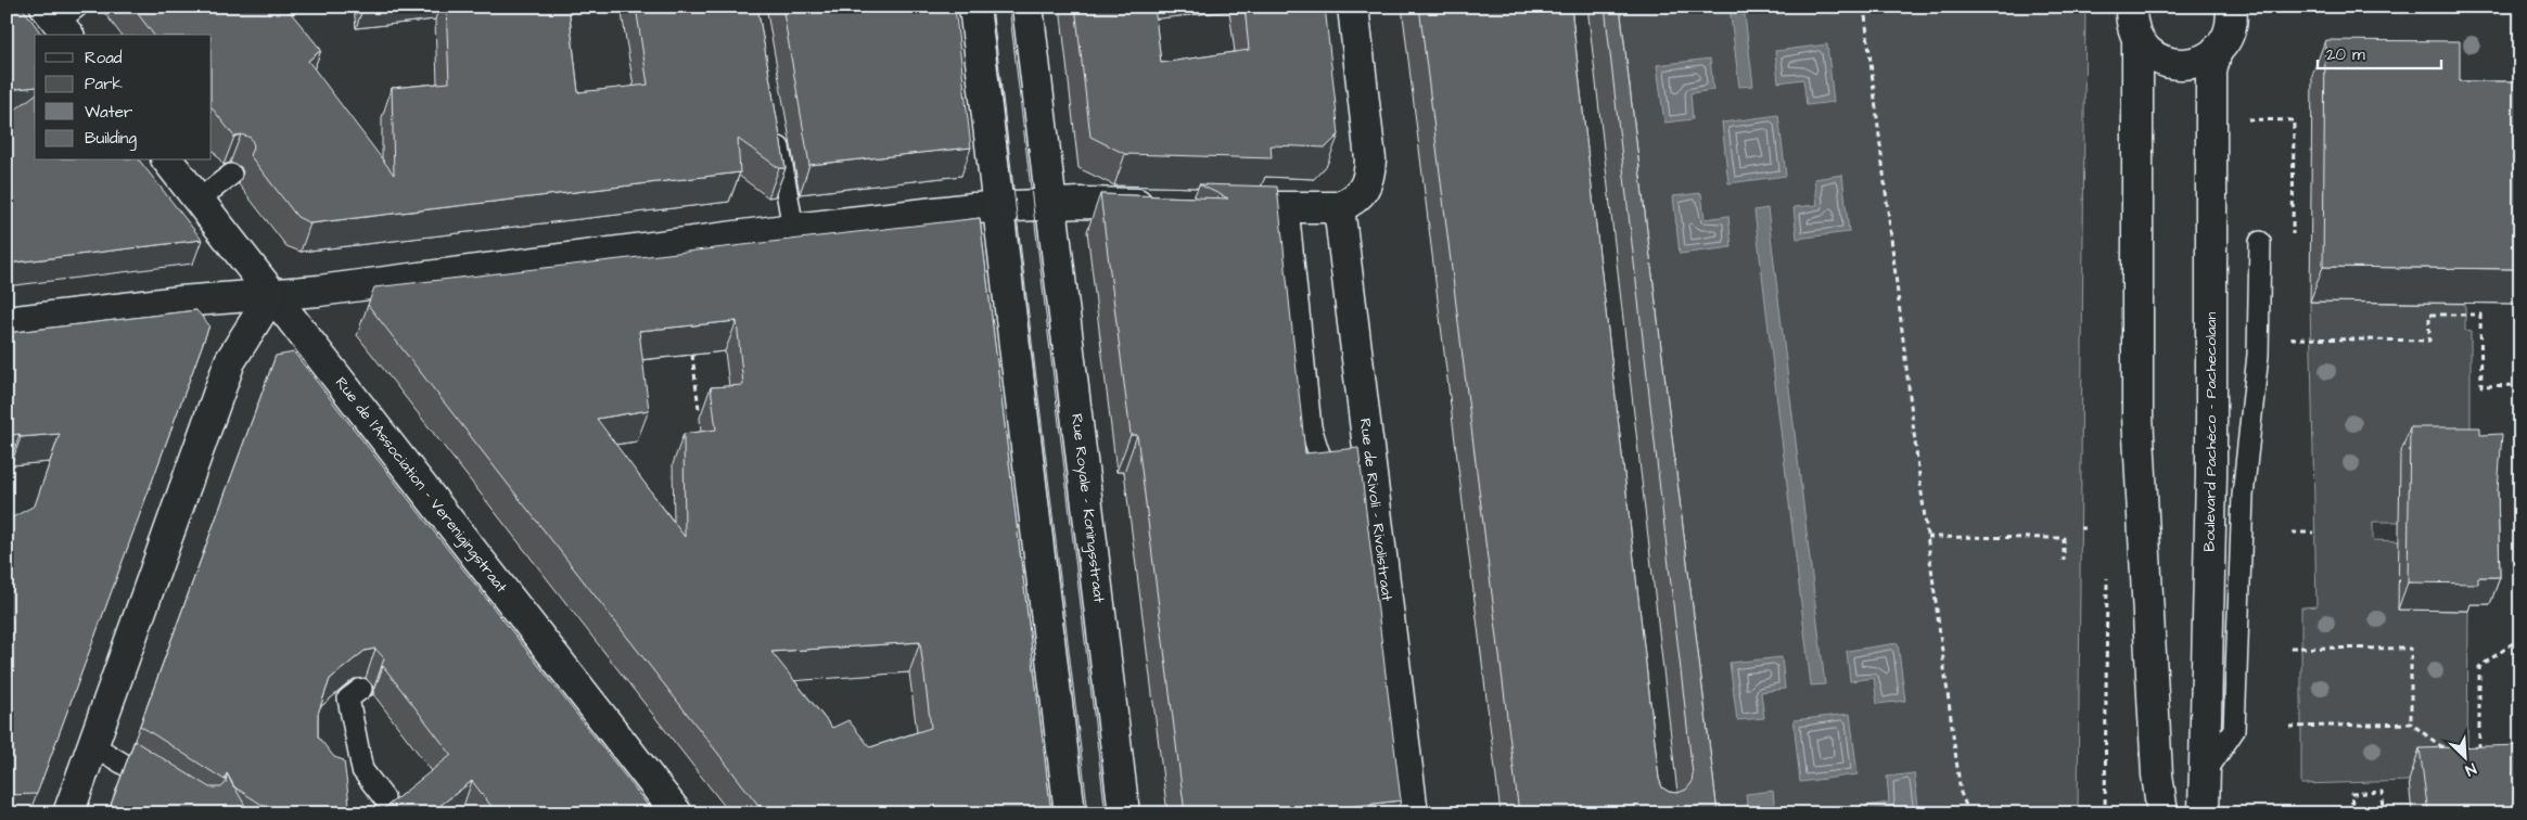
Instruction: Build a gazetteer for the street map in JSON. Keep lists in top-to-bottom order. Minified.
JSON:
{"streets":{"street":["Boulevard Pachéco - Pachecolaan","Rue de l'Association - Verenigingstraat","Rue Royale - Koningsstraat","Rue de Rivoli - Rivolistraat"]},"legend":["Road","Park","Water","Building"],"scale_bar":"20 m","north":"bottom right"}
